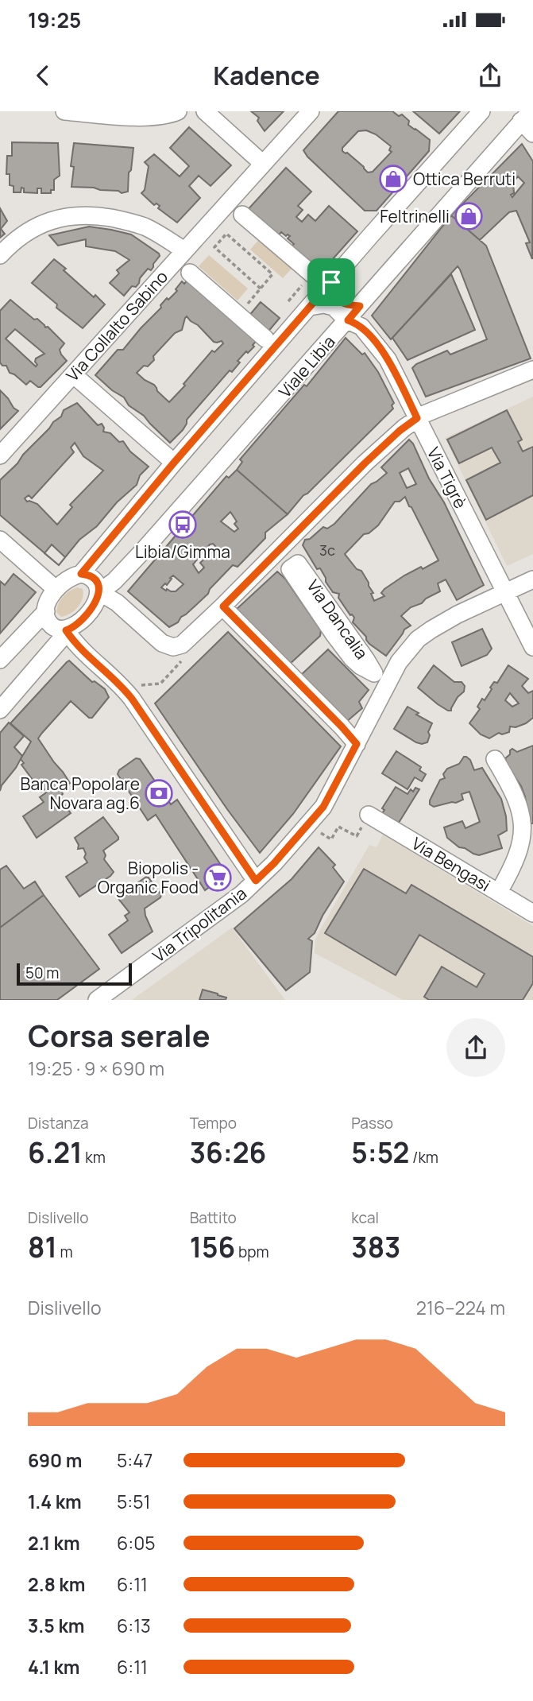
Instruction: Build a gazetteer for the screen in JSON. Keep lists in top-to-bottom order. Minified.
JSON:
{"streets":{"street":["Via Collalto Sabino","Viale Libia","Via Tigrè","Via Dancalia","Via Bengasi","Via Tripolitania"]},"crossings":[["Viale Libia","Via Tigrè"],["Via Tigrè","Via Tripolitania"]],"places":{"shop":["Ottica Berruti","Feltrinelli"],"bus stop":["Libia/Gimma"],"bank":["Banca Popolare Novara ag.6"],"supermarket":["Biopolis - Organic Food"]},"house_numbers":["3c"],"scale_bar":"50 m","page":{"status":"19:25","header":"Kadence","scale":"50 m","heading":["Corsa serale","19:25 · 9 × 690 m"],"stats":[["Distanza","6.21 km"],["Tempo","36:26"],["Passo","5:52 /km"],["Dislivello","81 m"],["Battito","156 bpm"],["kcal","383"]],"chart":["Dislivello","216–224 m"],"list":[{"name":"690 m","note":"5:47"},{"name":"1.4 km","note":"5:51"},{"name":"2.1 km","note":"6:05"},{"name":"2.8 km","note":"6:11"},{"name":"3.5 km","note":"6:13"},{"name":"4.1 km","note":"6:11"}]}}
